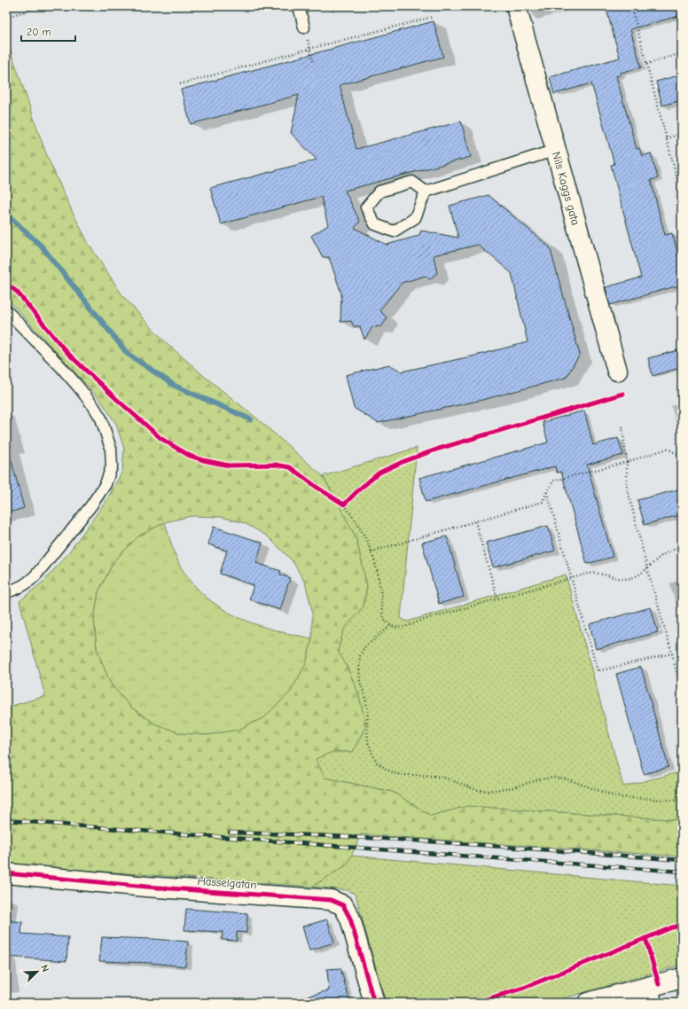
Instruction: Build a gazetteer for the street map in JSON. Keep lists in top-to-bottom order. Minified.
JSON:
{"streets":{"street":["Nils Kaggs gata","Hasselgatan"]},"scale_bar":"20 m","north":"top right"}
